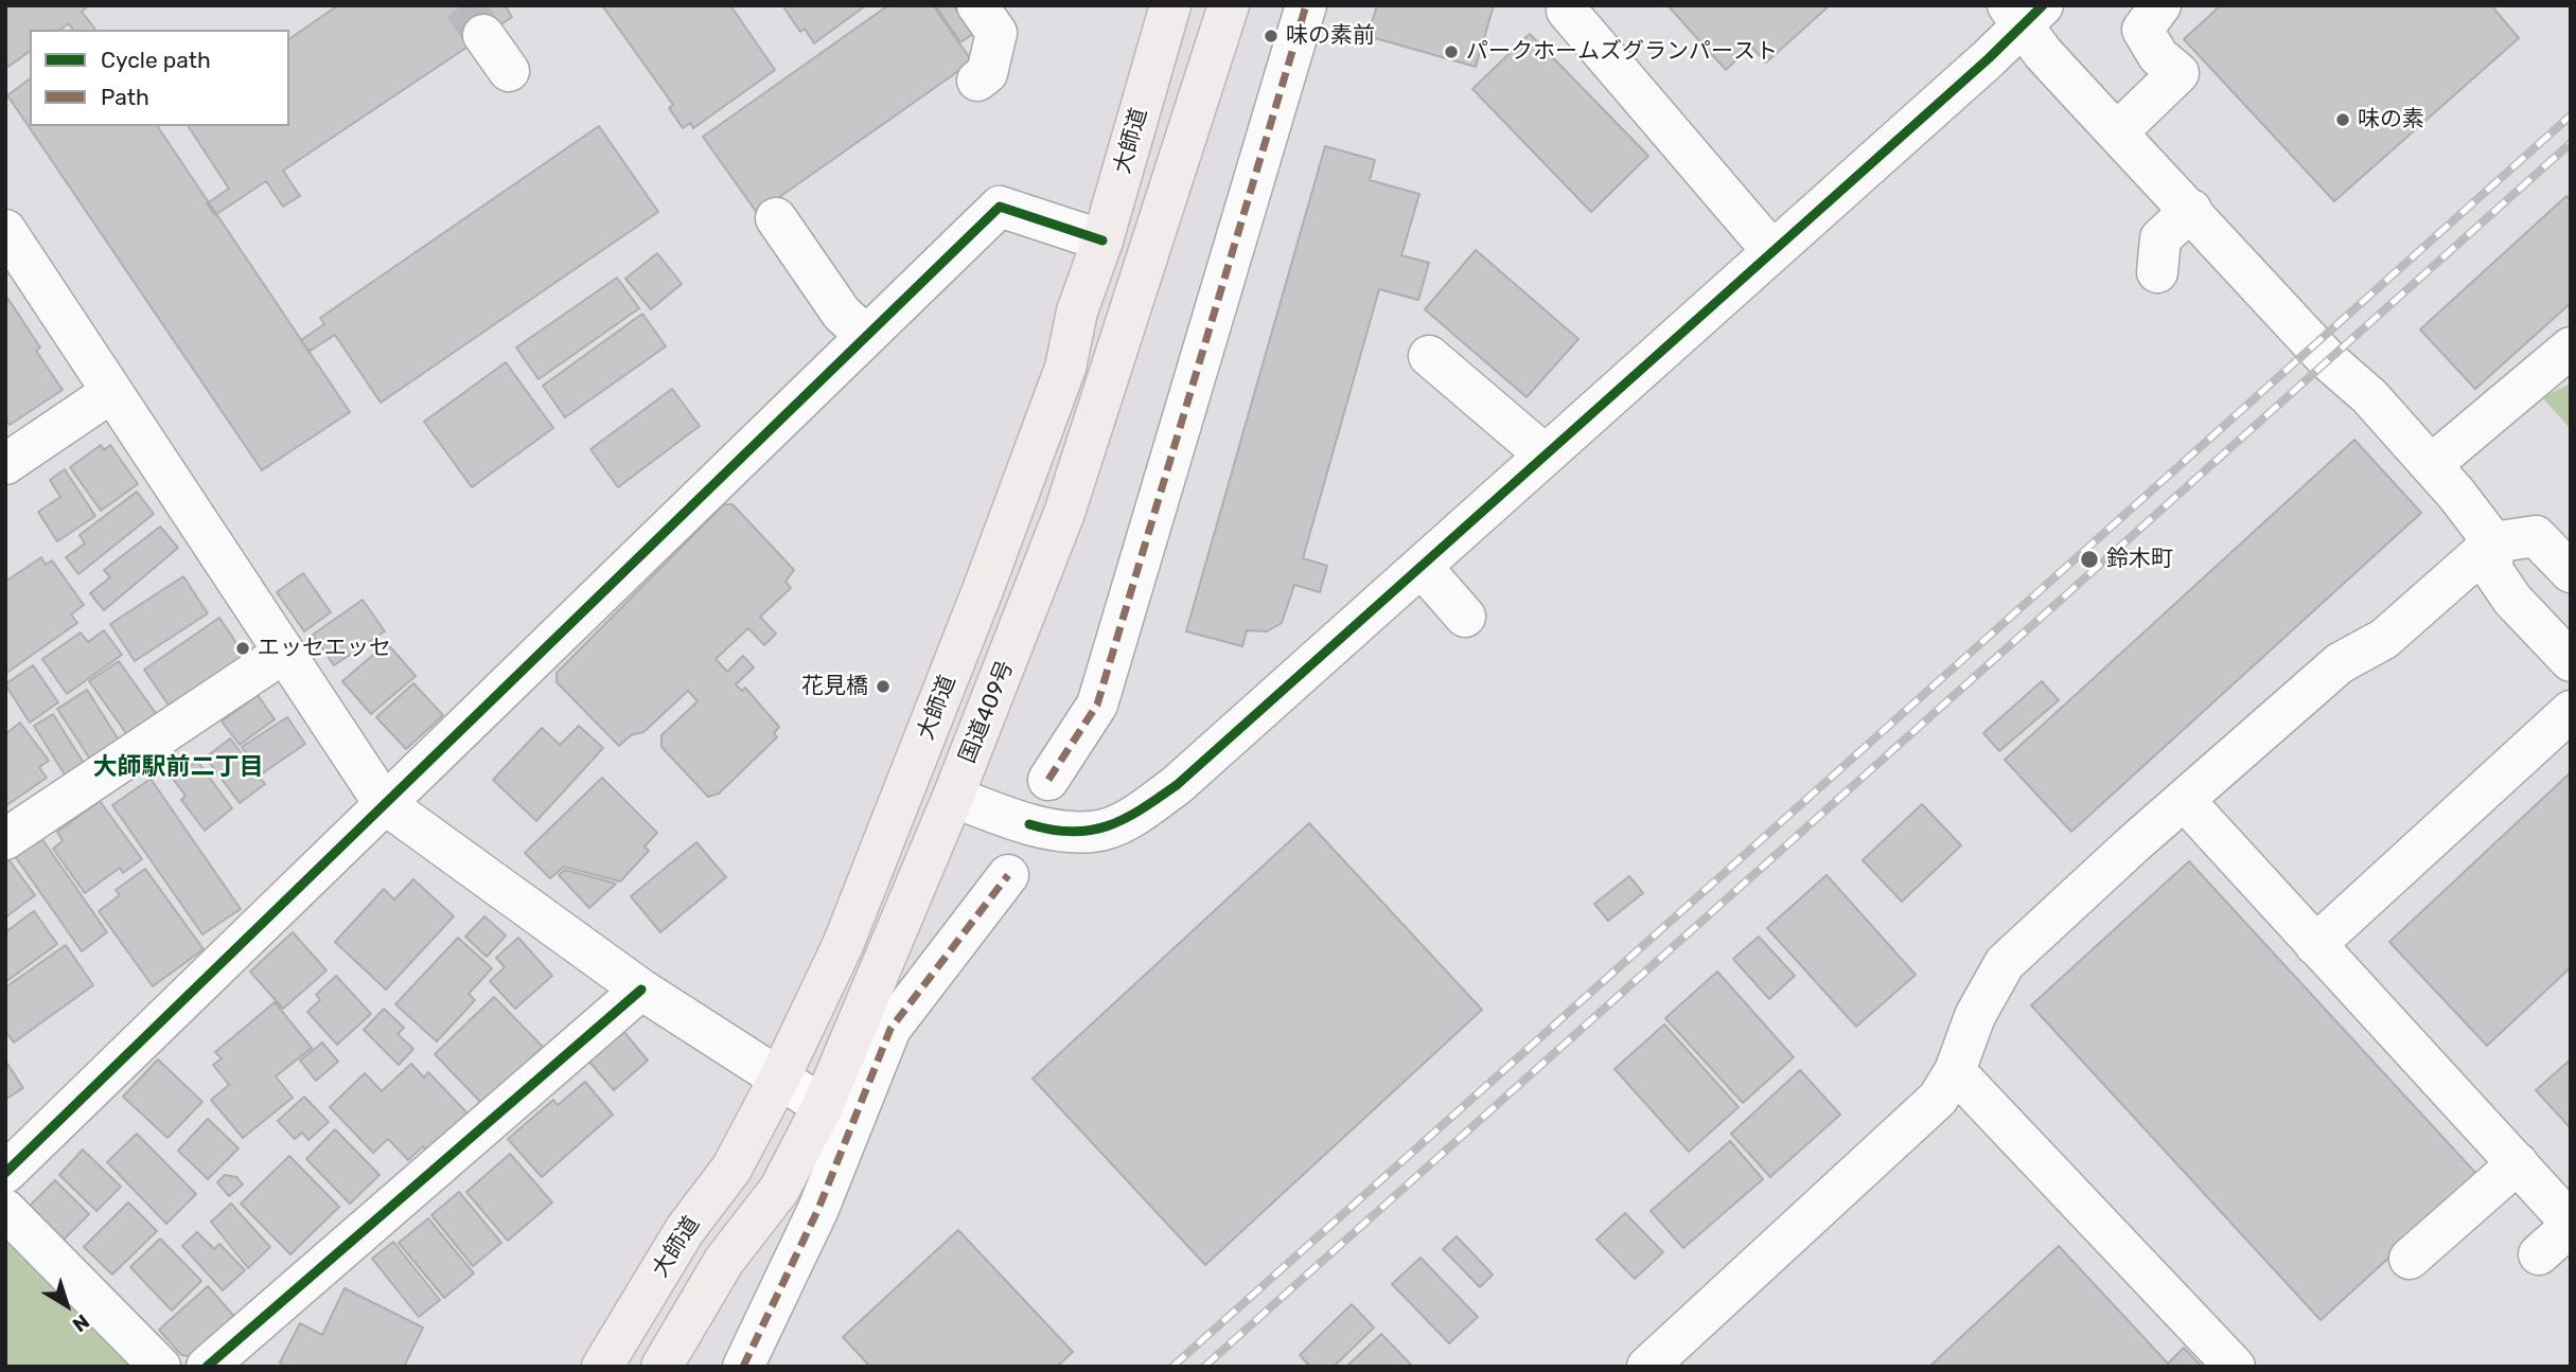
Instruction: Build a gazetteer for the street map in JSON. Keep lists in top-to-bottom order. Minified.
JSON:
{"streets":{"highway":["大師道","国道409号"]},"districts":["大師駅前二丁目"],"places":["味の素前","パークホームズグランパースト","味の素","鈴木町","エッセエッセ","花見橋"],"legend":["Cycle path","Path"],"north":"bottom right"}
